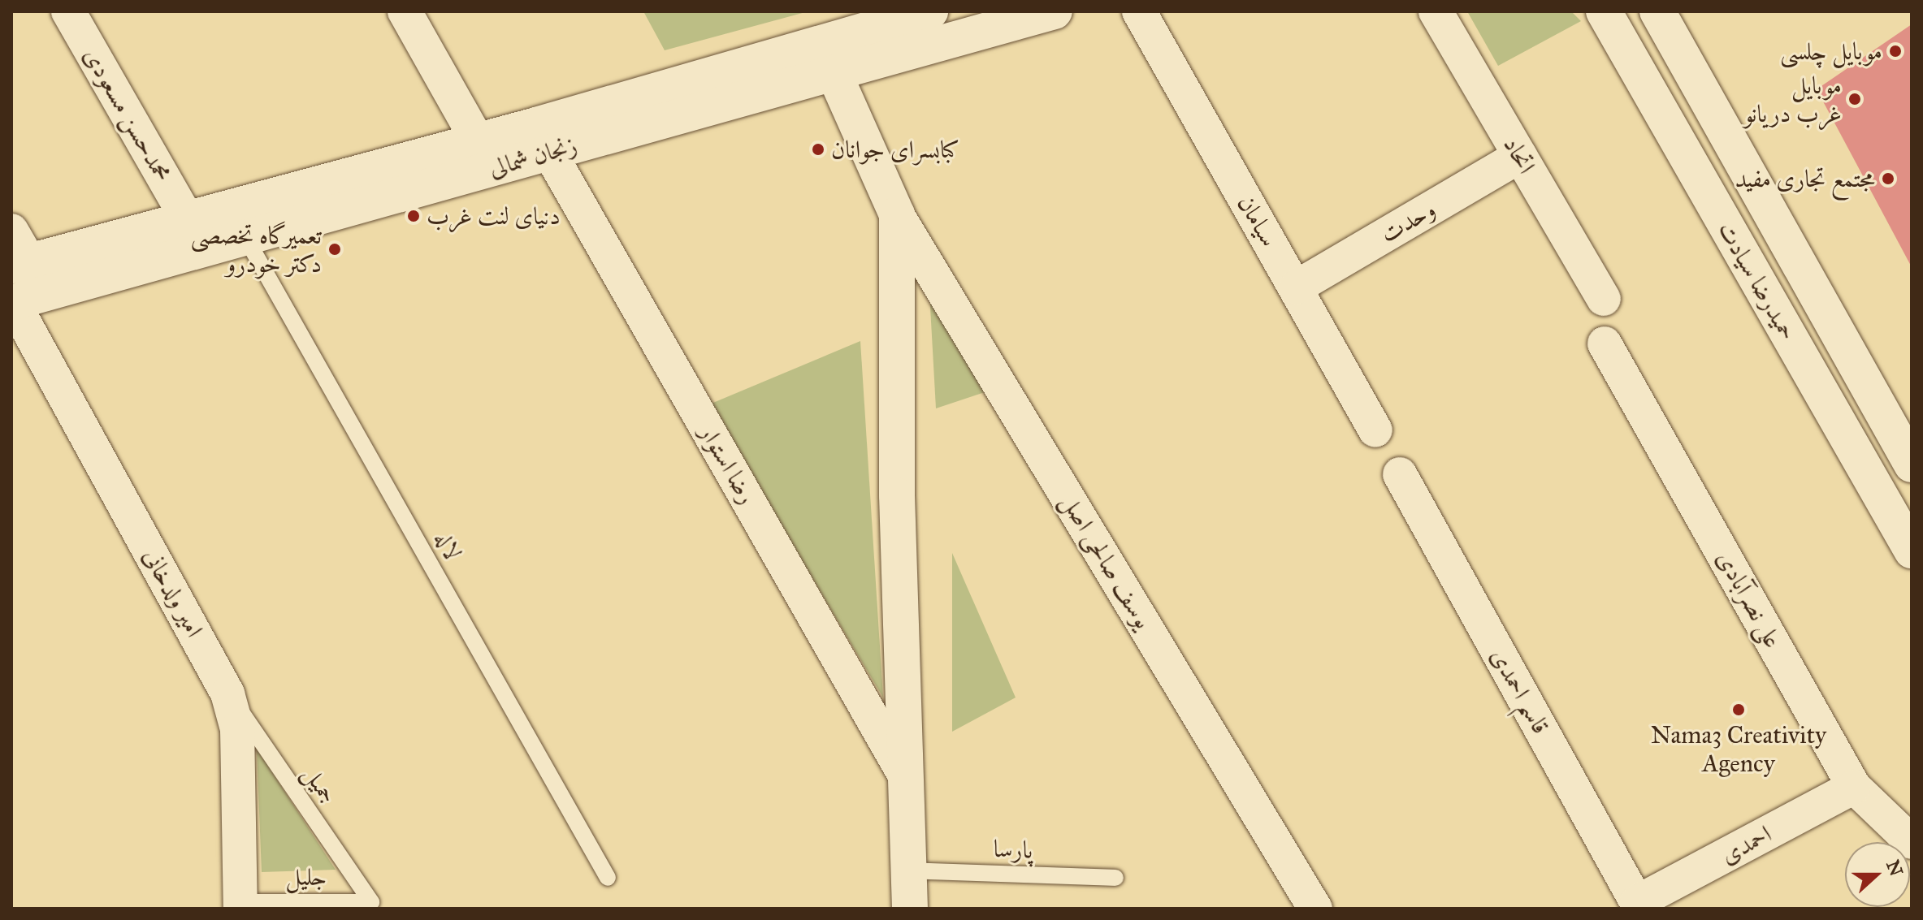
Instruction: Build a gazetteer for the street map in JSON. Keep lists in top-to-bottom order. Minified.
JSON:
{"streets":{"main road":["زنجان شمالی","حمیدرضا سیادت","رضا استوار"],"street":["محمدحسن مسعودی","اتحاد","سیامان","وحدت","یوسف صالحی اصل","امیر ولدخانی","علی نصرآبادی","قاسم احمدی","احمدی"],"lane":["لاله","جمیل","پارسا","جلیل"]},"crossings":[["محمدحسن مسعودی","زنجان شمالی"],["اتحاد","وحدت"],["زنجان شمالی","رضا استوار"],["زنجان شمالی","لاله"],["زنجان شمالی","امیر ولدخانی"],["سیامان","وحدت"],["رضا استوار","یوسف صالحی اصل"],["رضا استوار","پارسا"],["امیر ولدخانی","جمیل"],["امیر ولدخانی","جلیل"],["علی نصرآبادی","احمدی"],["قاسم احمدی","احمدی"],["جمیل","جلیل"]],"places":["موبایل چلسی","موبایل غرب دریانو","کبابسرای جوانان","مجتمع تجاری مفید","دنیای لنت غرب","تعمیرگاه تخصصی دکتر خودرو","Nama3 Creativity Agency"],"north":"right"}
